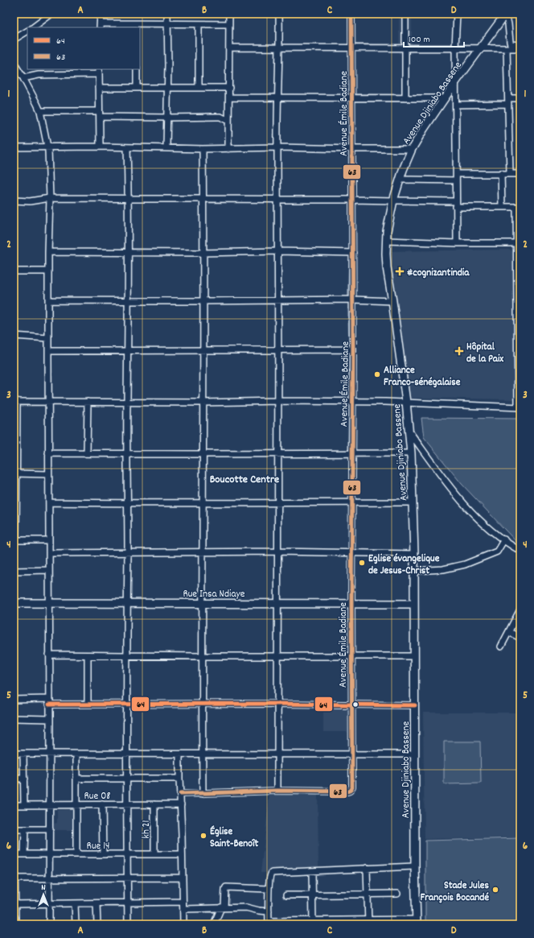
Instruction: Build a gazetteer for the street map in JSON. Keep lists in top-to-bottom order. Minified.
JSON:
{"streets":{"main road":["Avenue Djiniabo Bassene","Rue Insa Ndiaye"],"street":["Avenue Émile Badiane","Rue 08","kh 21","Rue 14"]},"crossings":[["Avenue Djiniabo Bassene","Rue Insa Ndiaye"],["Avenue Émile Badiane","Rue Insa Ndiaye"],["Rue 08","kh 21"],["kh 21","Rue 14"]],"districts":["Boucotte Centre"],"places":{"health":["#cognizantindia","Hôpital de la Paix"],"other":["Alliance Franco-sénégalaise","Eglise évangelique de Jesus-Christ","Église Saint-Benoît","Stade Jules François Bocandé"]},"lines":["transit line 63","transit line 64"],"legend":["64","63"],"scale_bar":"100 m","north":"top","grid":{"columns":["A","B","C","D"],"rows":["1","2","3","4","5","6"]}}
